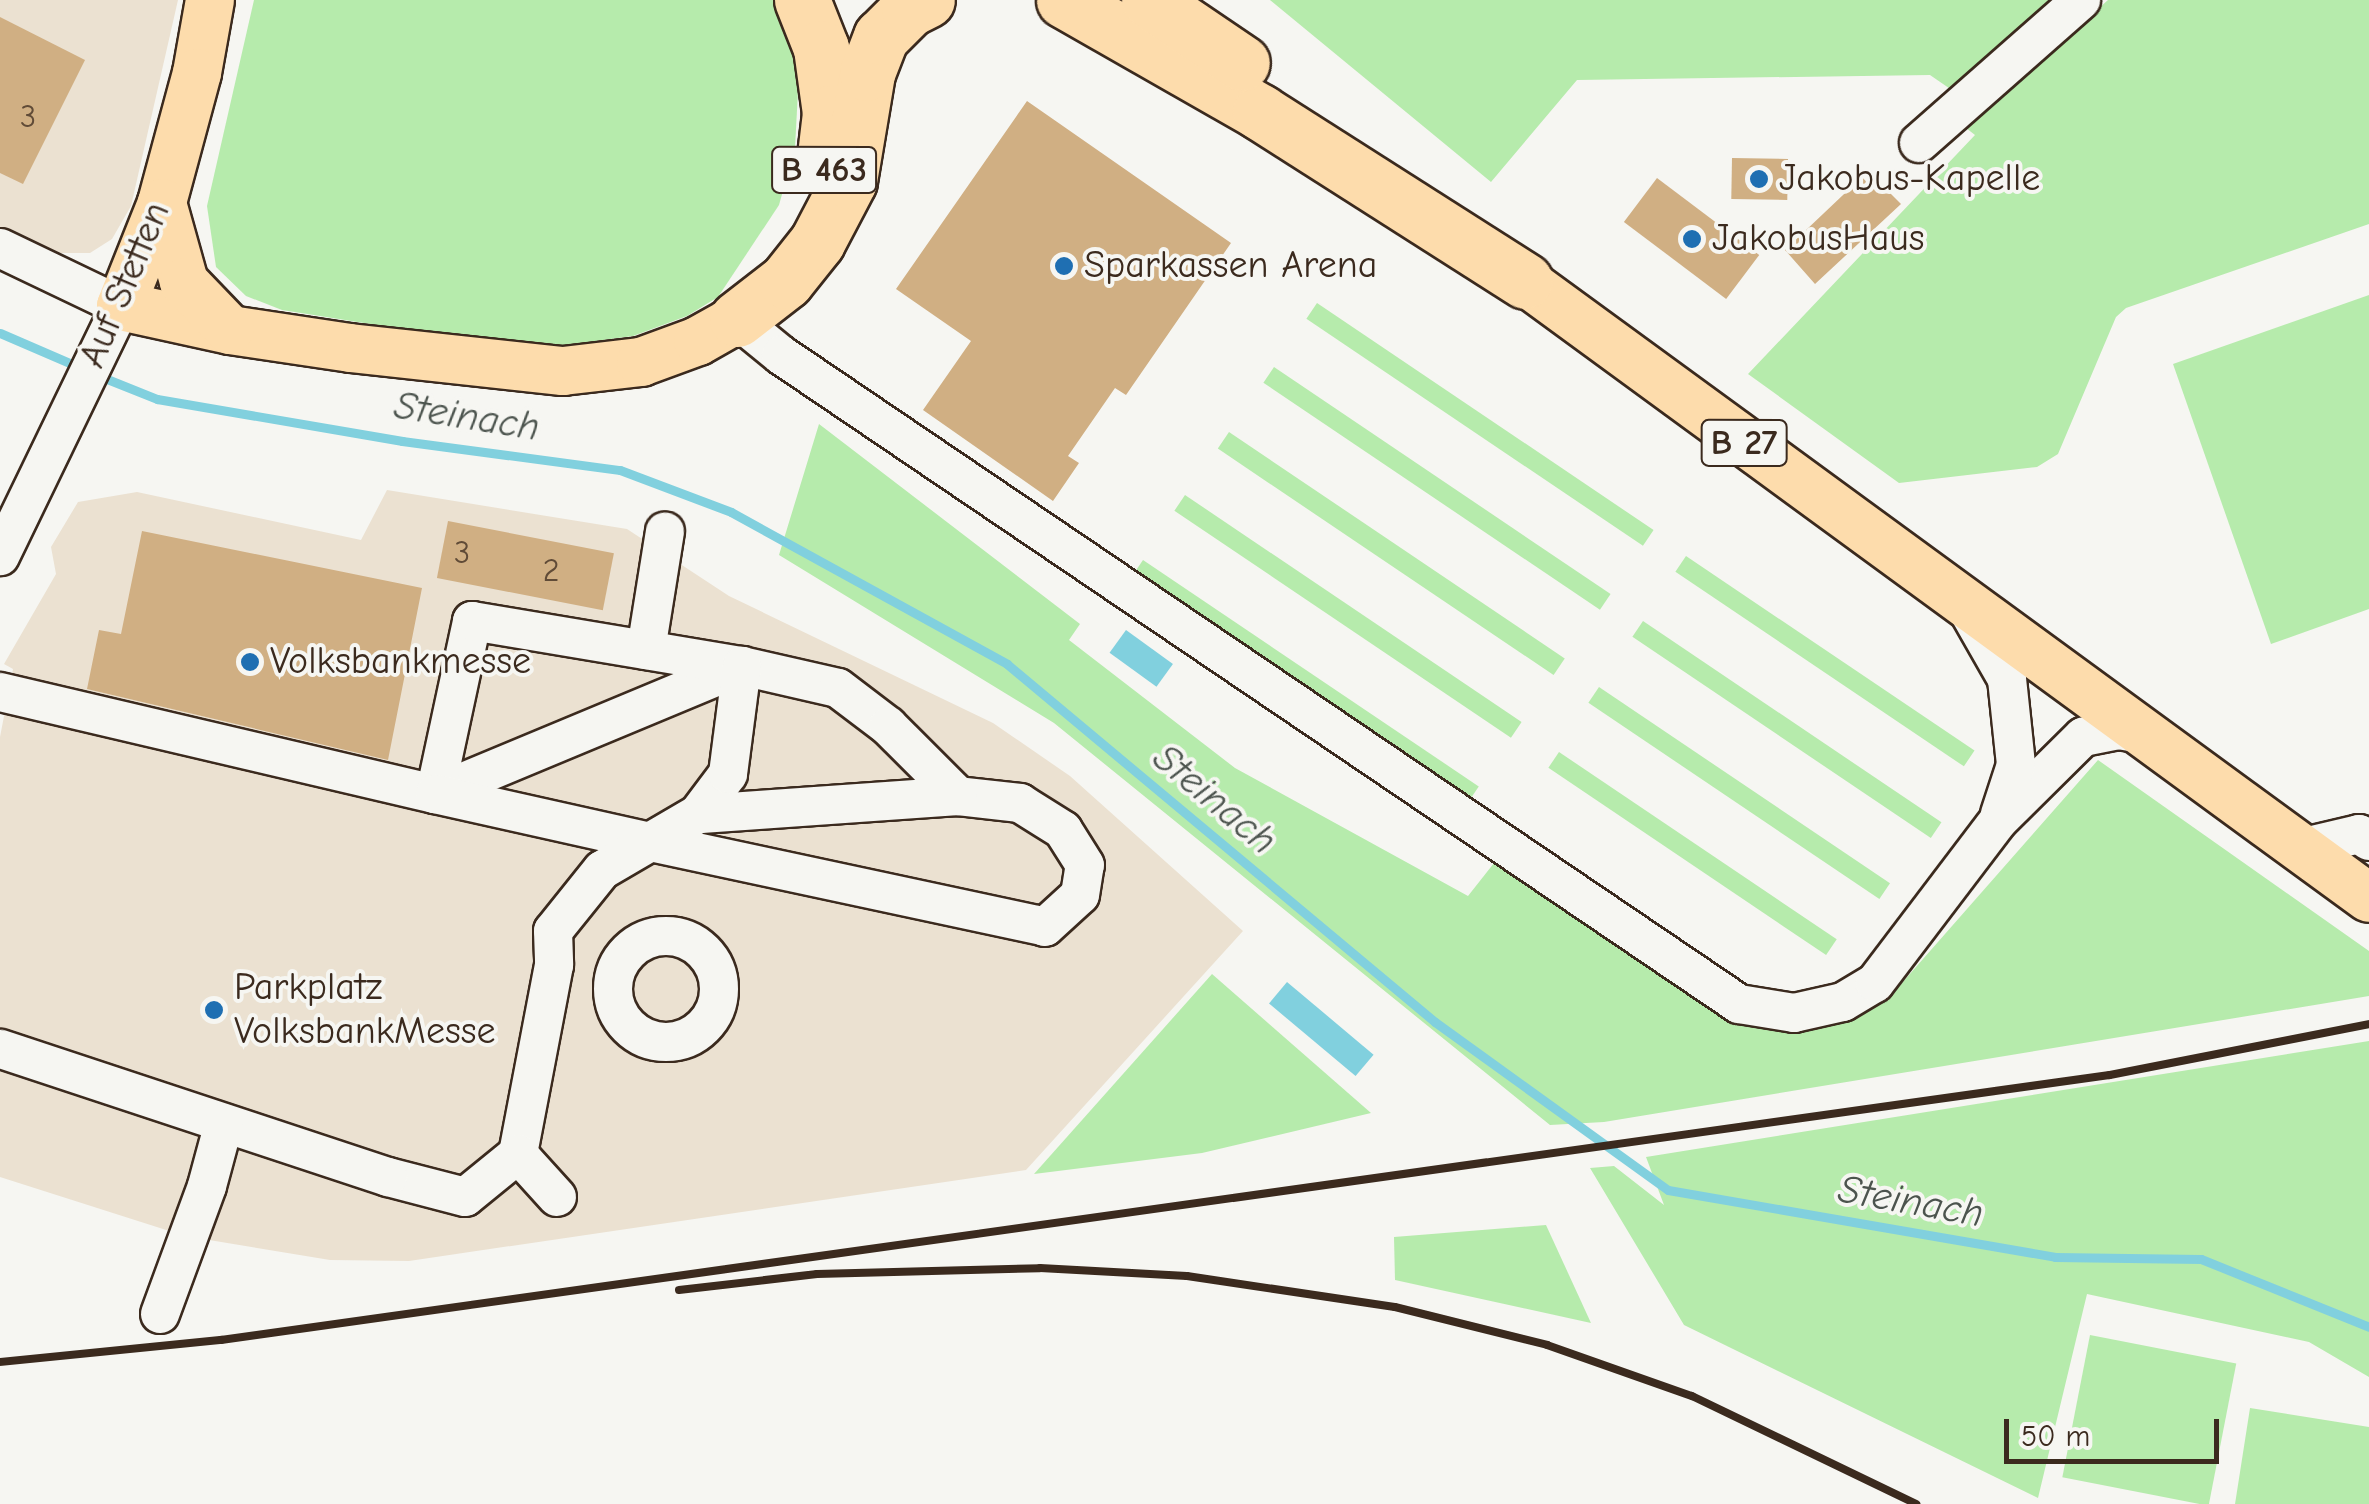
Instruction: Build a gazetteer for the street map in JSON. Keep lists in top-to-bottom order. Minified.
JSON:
{"streets":{"highway":["B 463","B 27"],"main road":["Auf Stetten"]},"crossings":[["B 463","Auf Stetten"]],"water":["Steinach"],"places":["Jakobus-Kapelle","JakobusHaus","Sparkassen Arena","Volksbankmesse","Parkplatz VolksbankMesse"],"house_numbers":["3","3","2"],"scale_bar":"50 m"}
